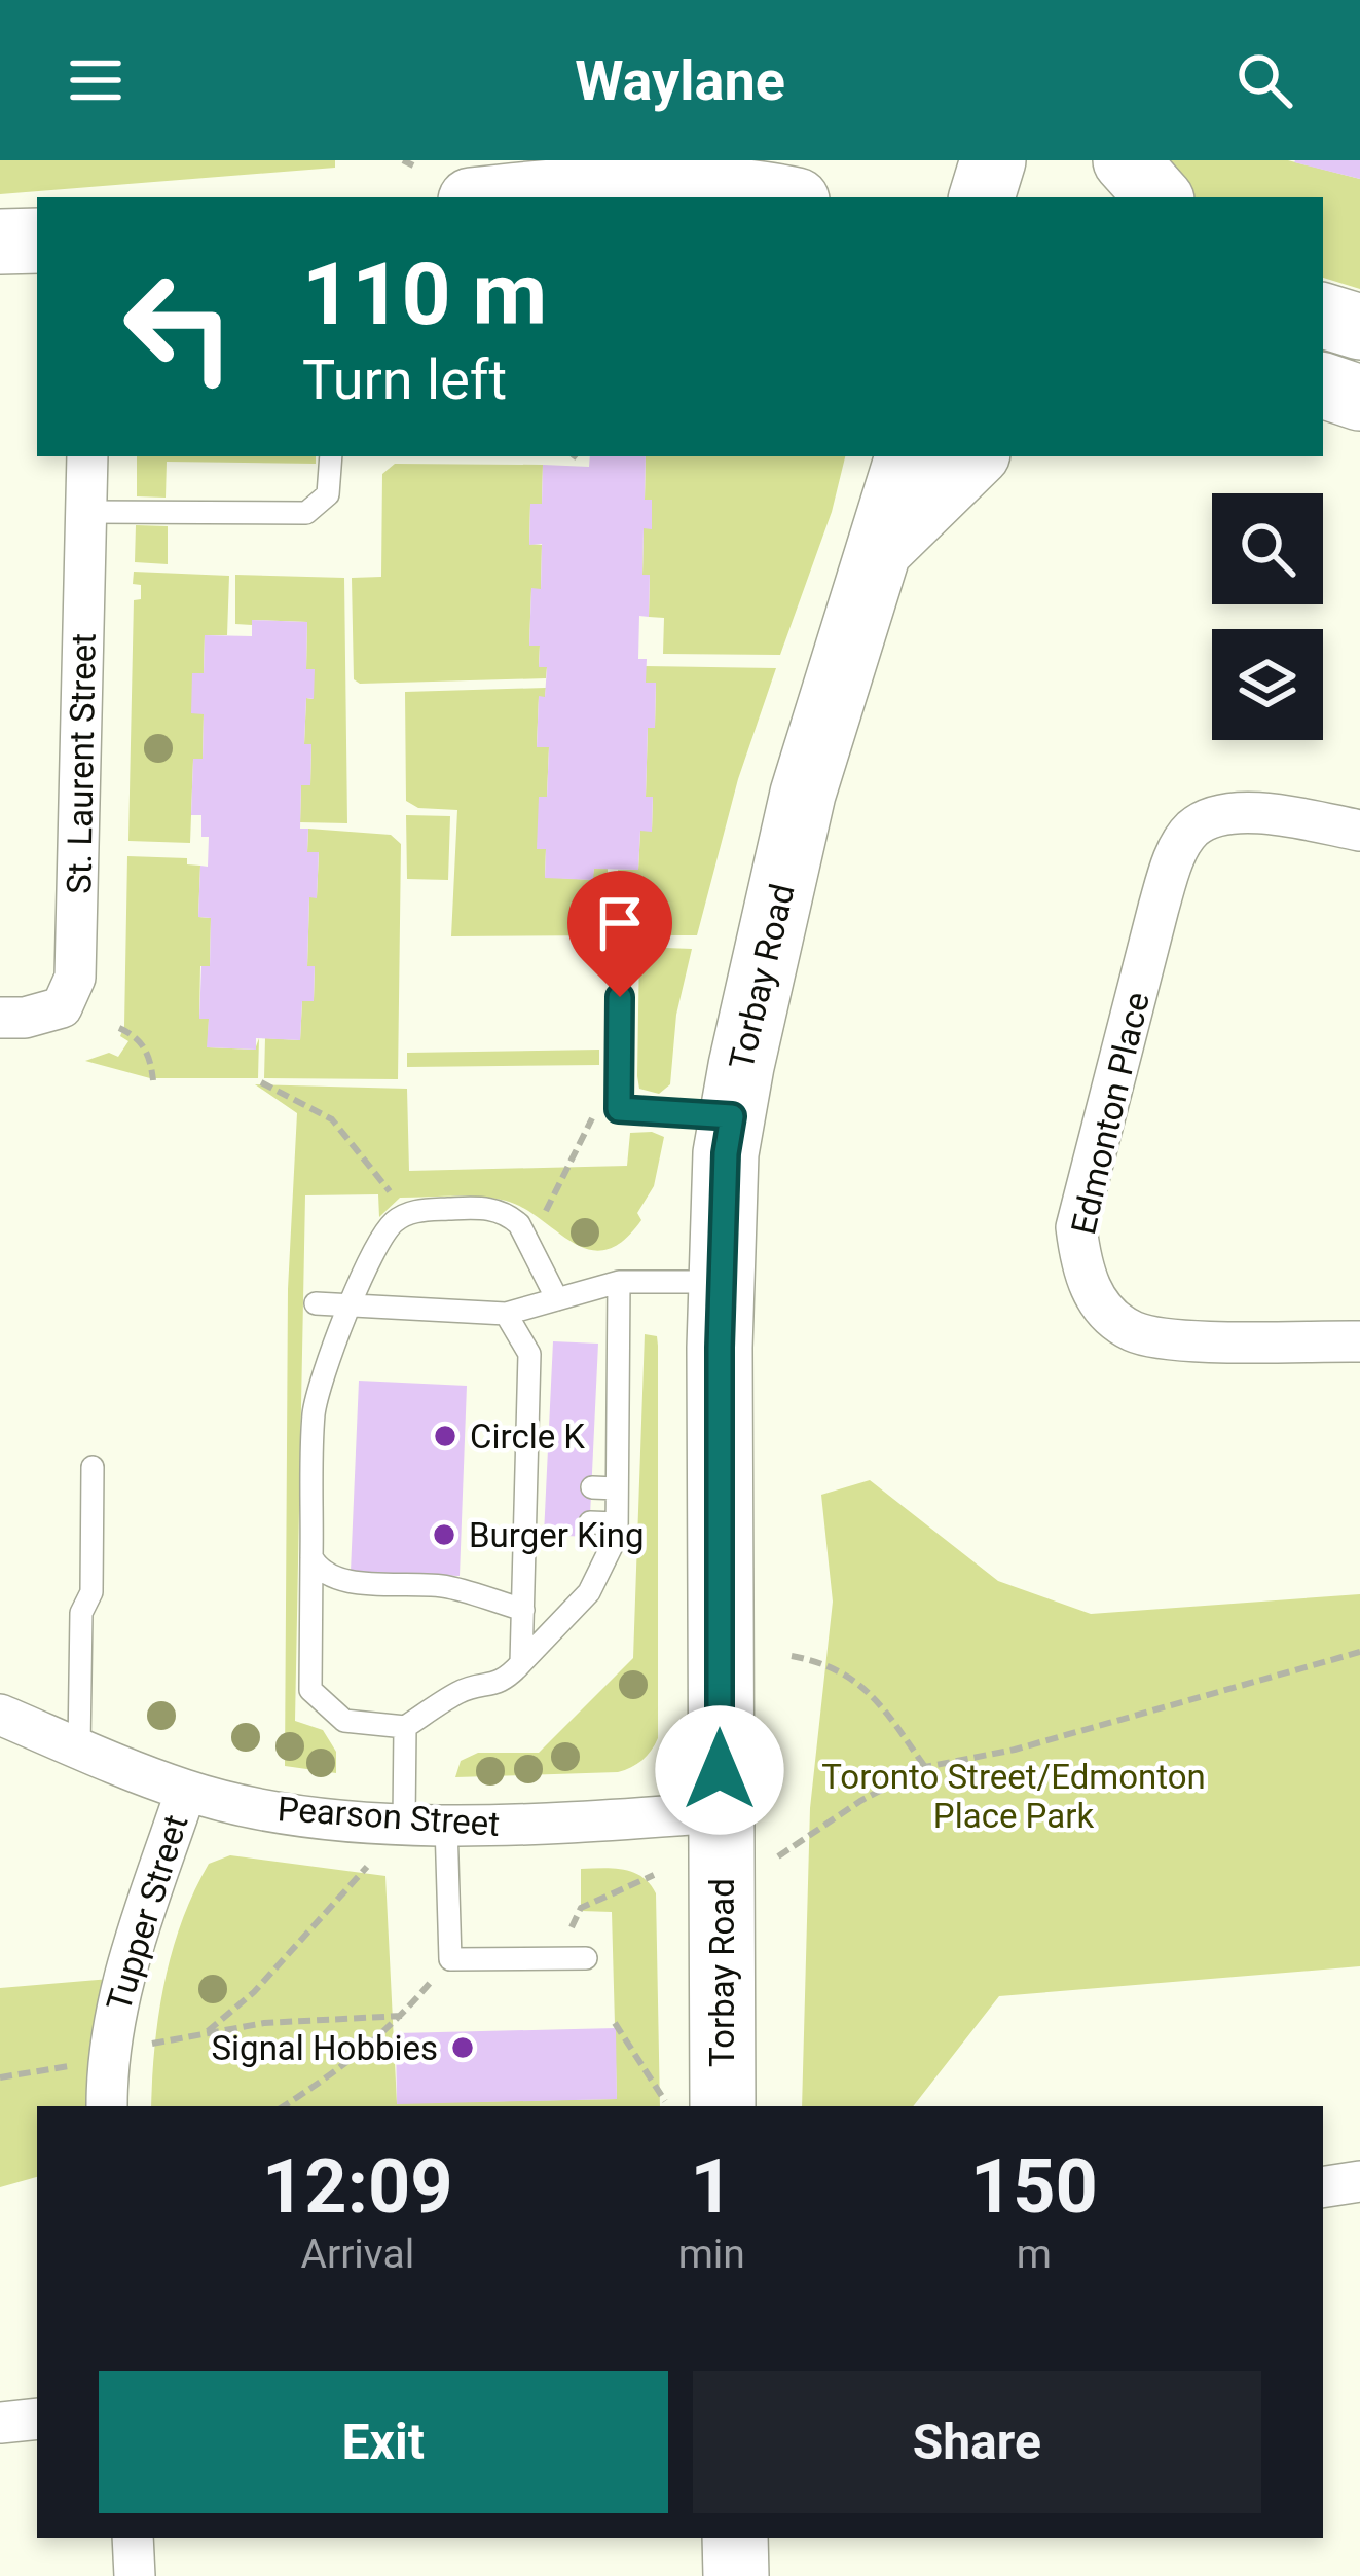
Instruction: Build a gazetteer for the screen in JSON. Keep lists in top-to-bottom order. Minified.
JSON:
{"streets":{"main road":["Torbay Road"],"street":["St. Laurent Street","Edmonton Place","Pearson Street","Tupper Street"]},"crossings":[["Torbay Road","Pearson Street"],["Pearson Street","Tupper Street"]],"parks":["Toronto Street/Edmonton Place Park"],"places":["Circle K","Burger King","Signal Hobbies"],"page":{"header":"Waylane","turn":["110 m","Turn left"],"eta":["12:09","Arrival","1","min","150","m"],"buttons":["Exit","Share"]}}
